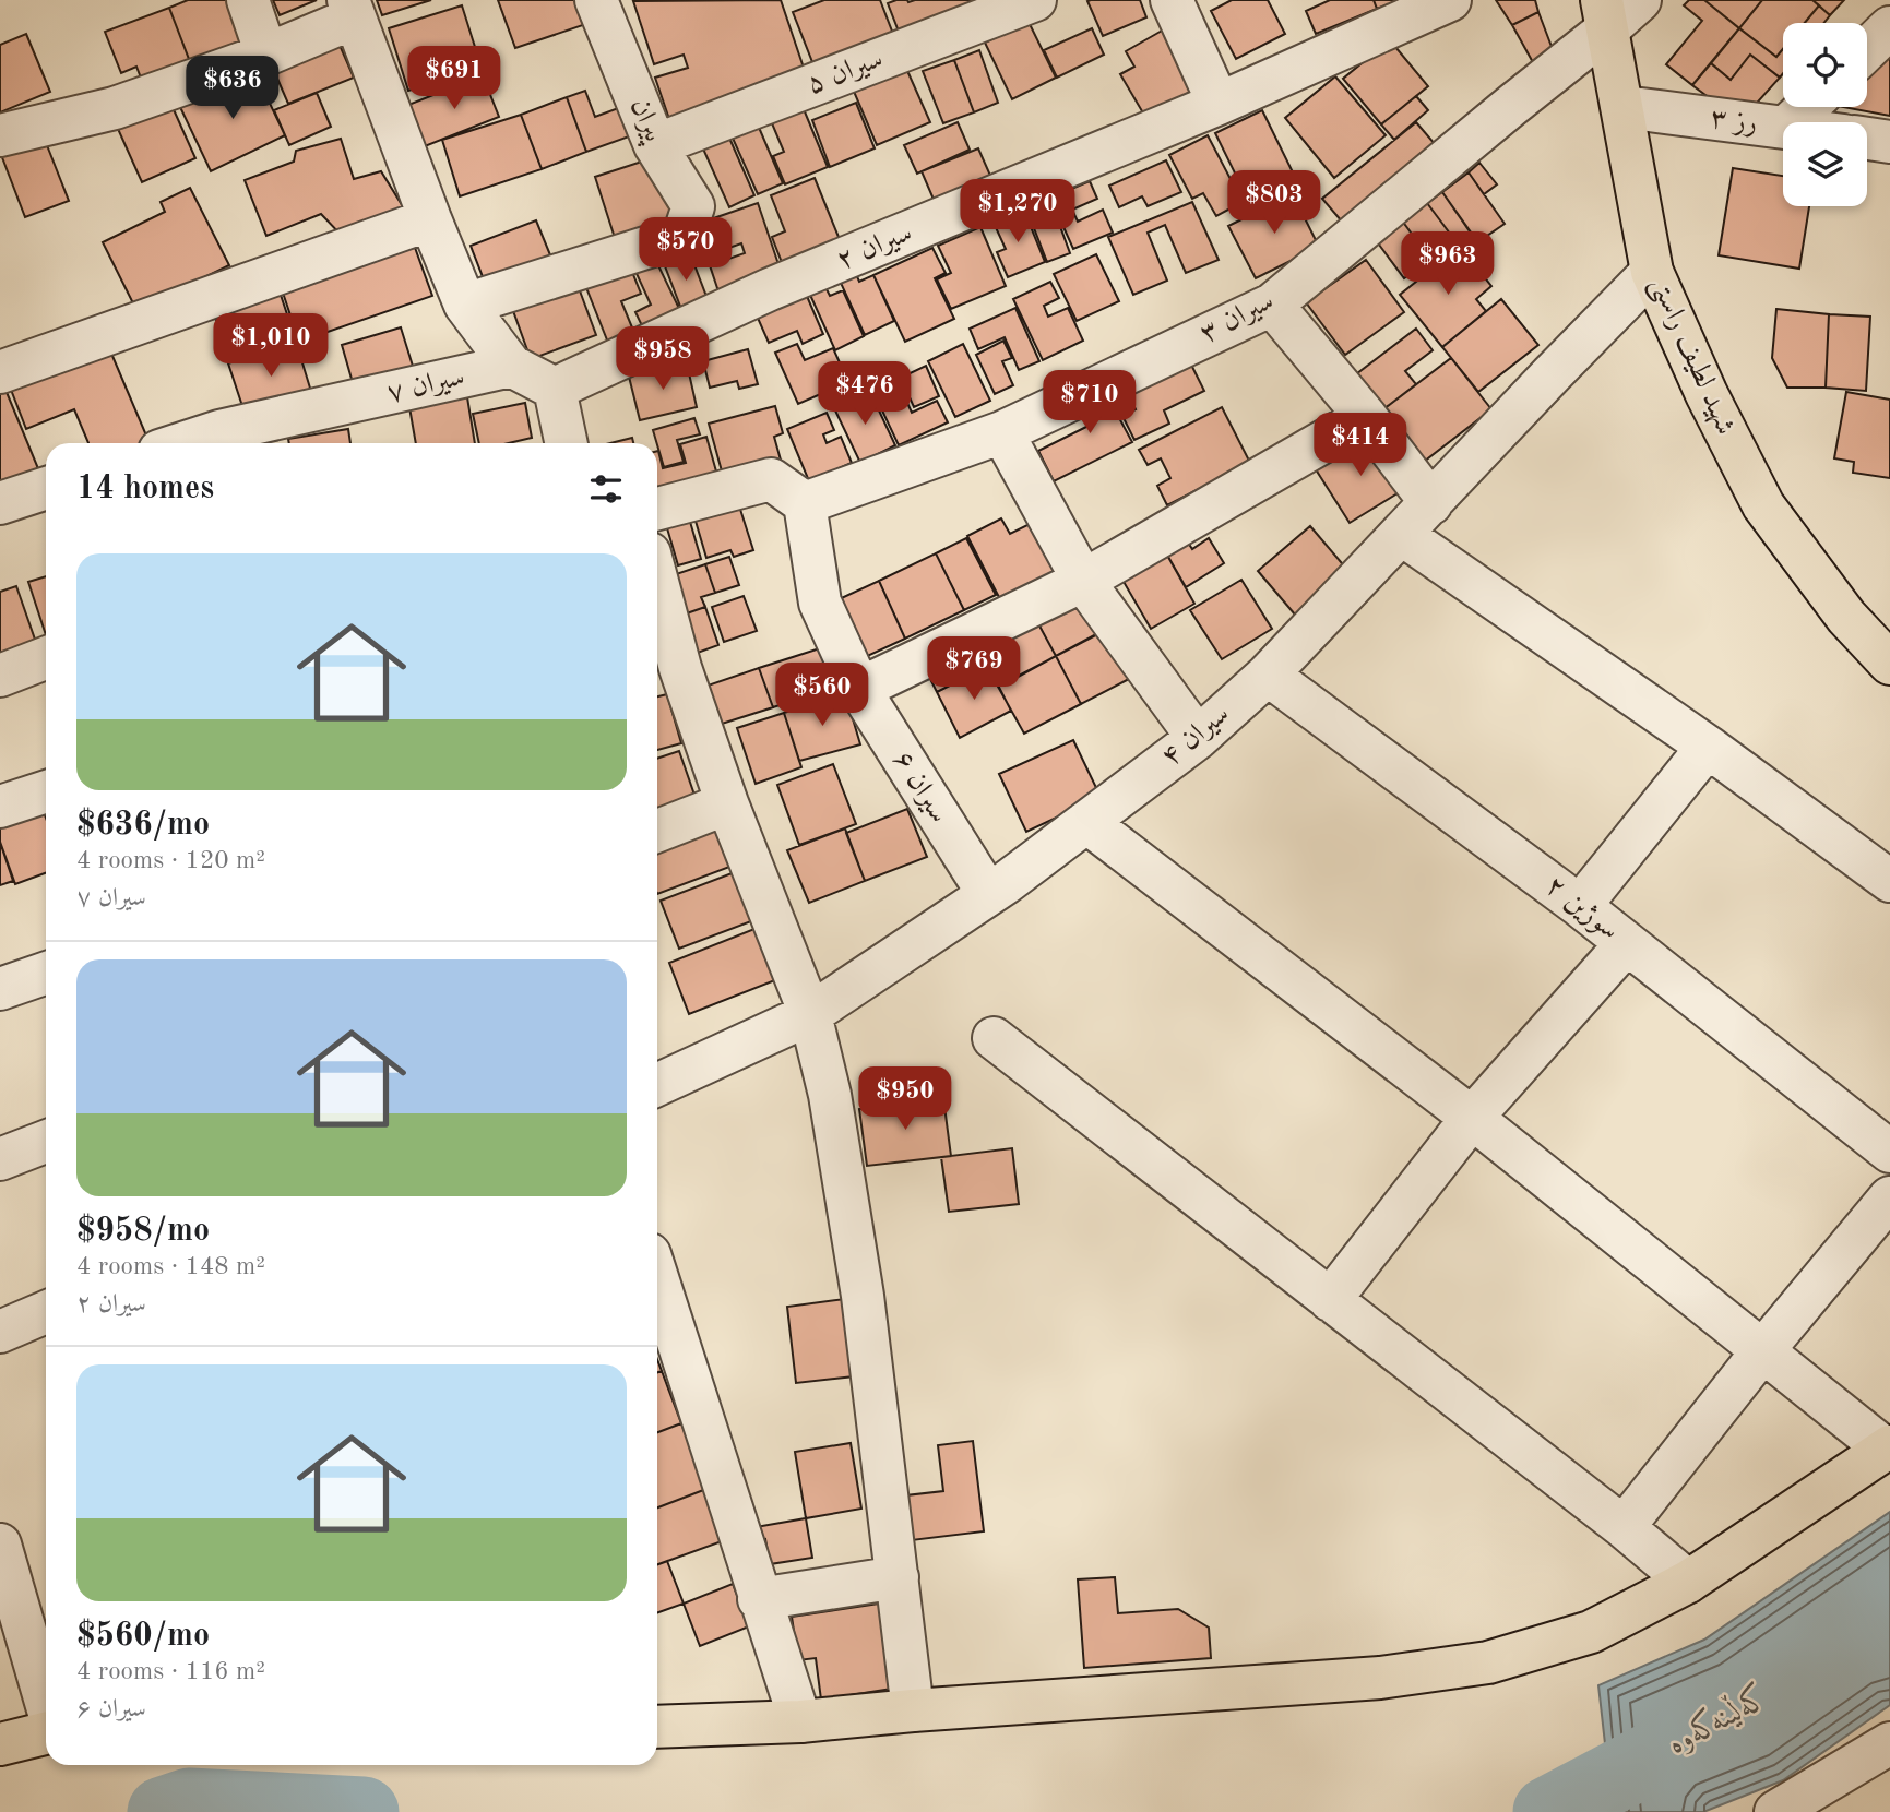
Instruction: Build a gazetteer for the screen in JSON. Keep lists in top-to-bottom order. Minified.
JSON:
{"streets":{"main road":["شهید لطیف راستی"],"street":["سیران ۵","پیران","رز ۳","سیران ۲","سیران ۳","سیران ۷","سیران ۴","سیران ۶","سوژین ۲"]},"crossings":[["سیران ۵","پیران"],["رز ۳","شهید لطیف راستی"],["سیران ۳","شهید لطیف راستی"],["سیران ۳","سیران ۶"],["شهید لطیف راستی","سیران ۴"],["سیران ۴","سیران ۶"],["سیران ۴","سوژین ۲"]],"water":["کەڵینەکەوە"],"page":{"price":["$691","$636","$803","$1,270","$570","$963","$1,010","$958","$476","$710","$414","$769","$560","$950"],"heading":"14 homes","list":[{"name":"$636/mo","note":"4 rooms · 120 m² · سیران ۷"},{"name":"$958/mo","note":"4 rooms · 148 m² · سیران ۲"},{"name":"$560/mo","note":"4 rooms · 116 m² · سیران ۶"}]}}
